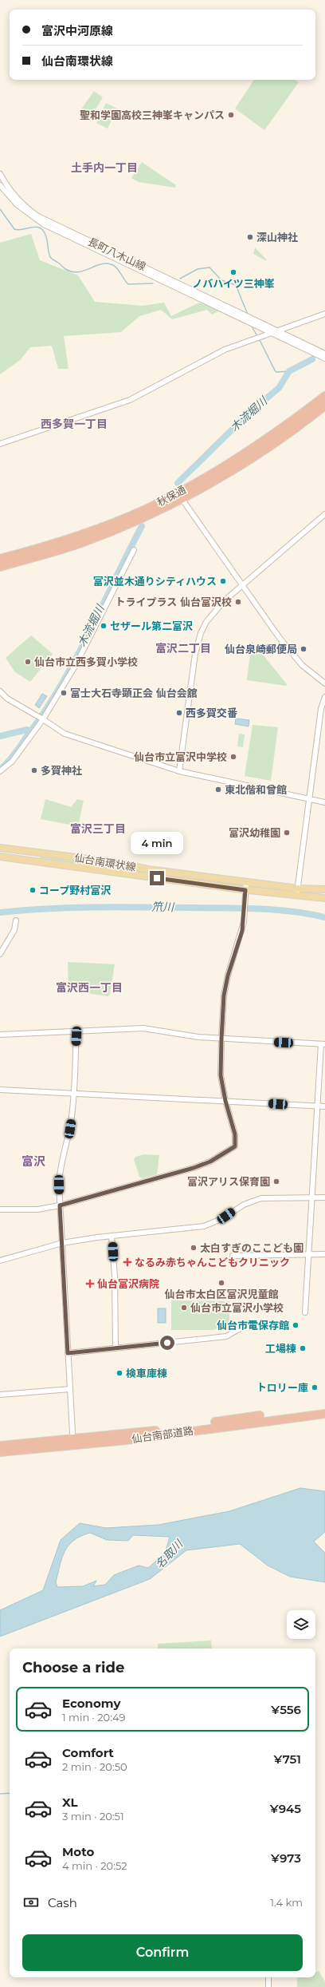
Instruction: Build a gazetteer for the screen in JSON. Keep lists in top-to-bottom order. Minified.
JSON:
{"streets":{"highway":["秋保通","仙台南部道路"],"main road":["仙台南環状線"],"street":["長町八木山線"]},"districts":["土手内一丁目","西多賀一丁目","富沢二丁目","富沢三丁目","富沢西一丁目","富沢"],"water":["木流堀川","笊川","名取川"],"places":{"other":["聖和学園高校三神峯キャンパス","深山神社","ノバハイツ三神峯","富沢並木通りシティハウス","トライプラス 仙台富沢校","セザール第二富沢","仙台泉崎郵便局","仙台市立西多賀小学校","富士大石寺顕正会 仙台会舘","西多賀交番","仙台市立富沢中学校","多賀神社","東北偕和曾館","富沢幼稚園","コープ野村富沢","富沢アリス保育園","太白すぎのここども園","仙台市太白区富沢児童館","仙台市立富沢小学校","仙台市電保存館","工場棟","検車庫棟","トロリー庫"],"health":["なるみ赤ちゃんこどもクリニック","仙台富沢病院"]},"page":{"banner":["富沢中河原線","仙台南環状線"],"bubble":"4 min","heading":"Choose a ride","list":[{"name":"Economy","note":"1 min · 20:49","value":"¥556"},{"name":"Comfort","note":"2 min · 20:50","value":"¥751"},{"name":"XL","note":"3 min · 20:51","value":"¥945"},{"name":"Moto","note":"4 min · 20:52","value":"¥973"}],"pay":["Cash","1.4 km"],"buttons":"Confirm"}}
